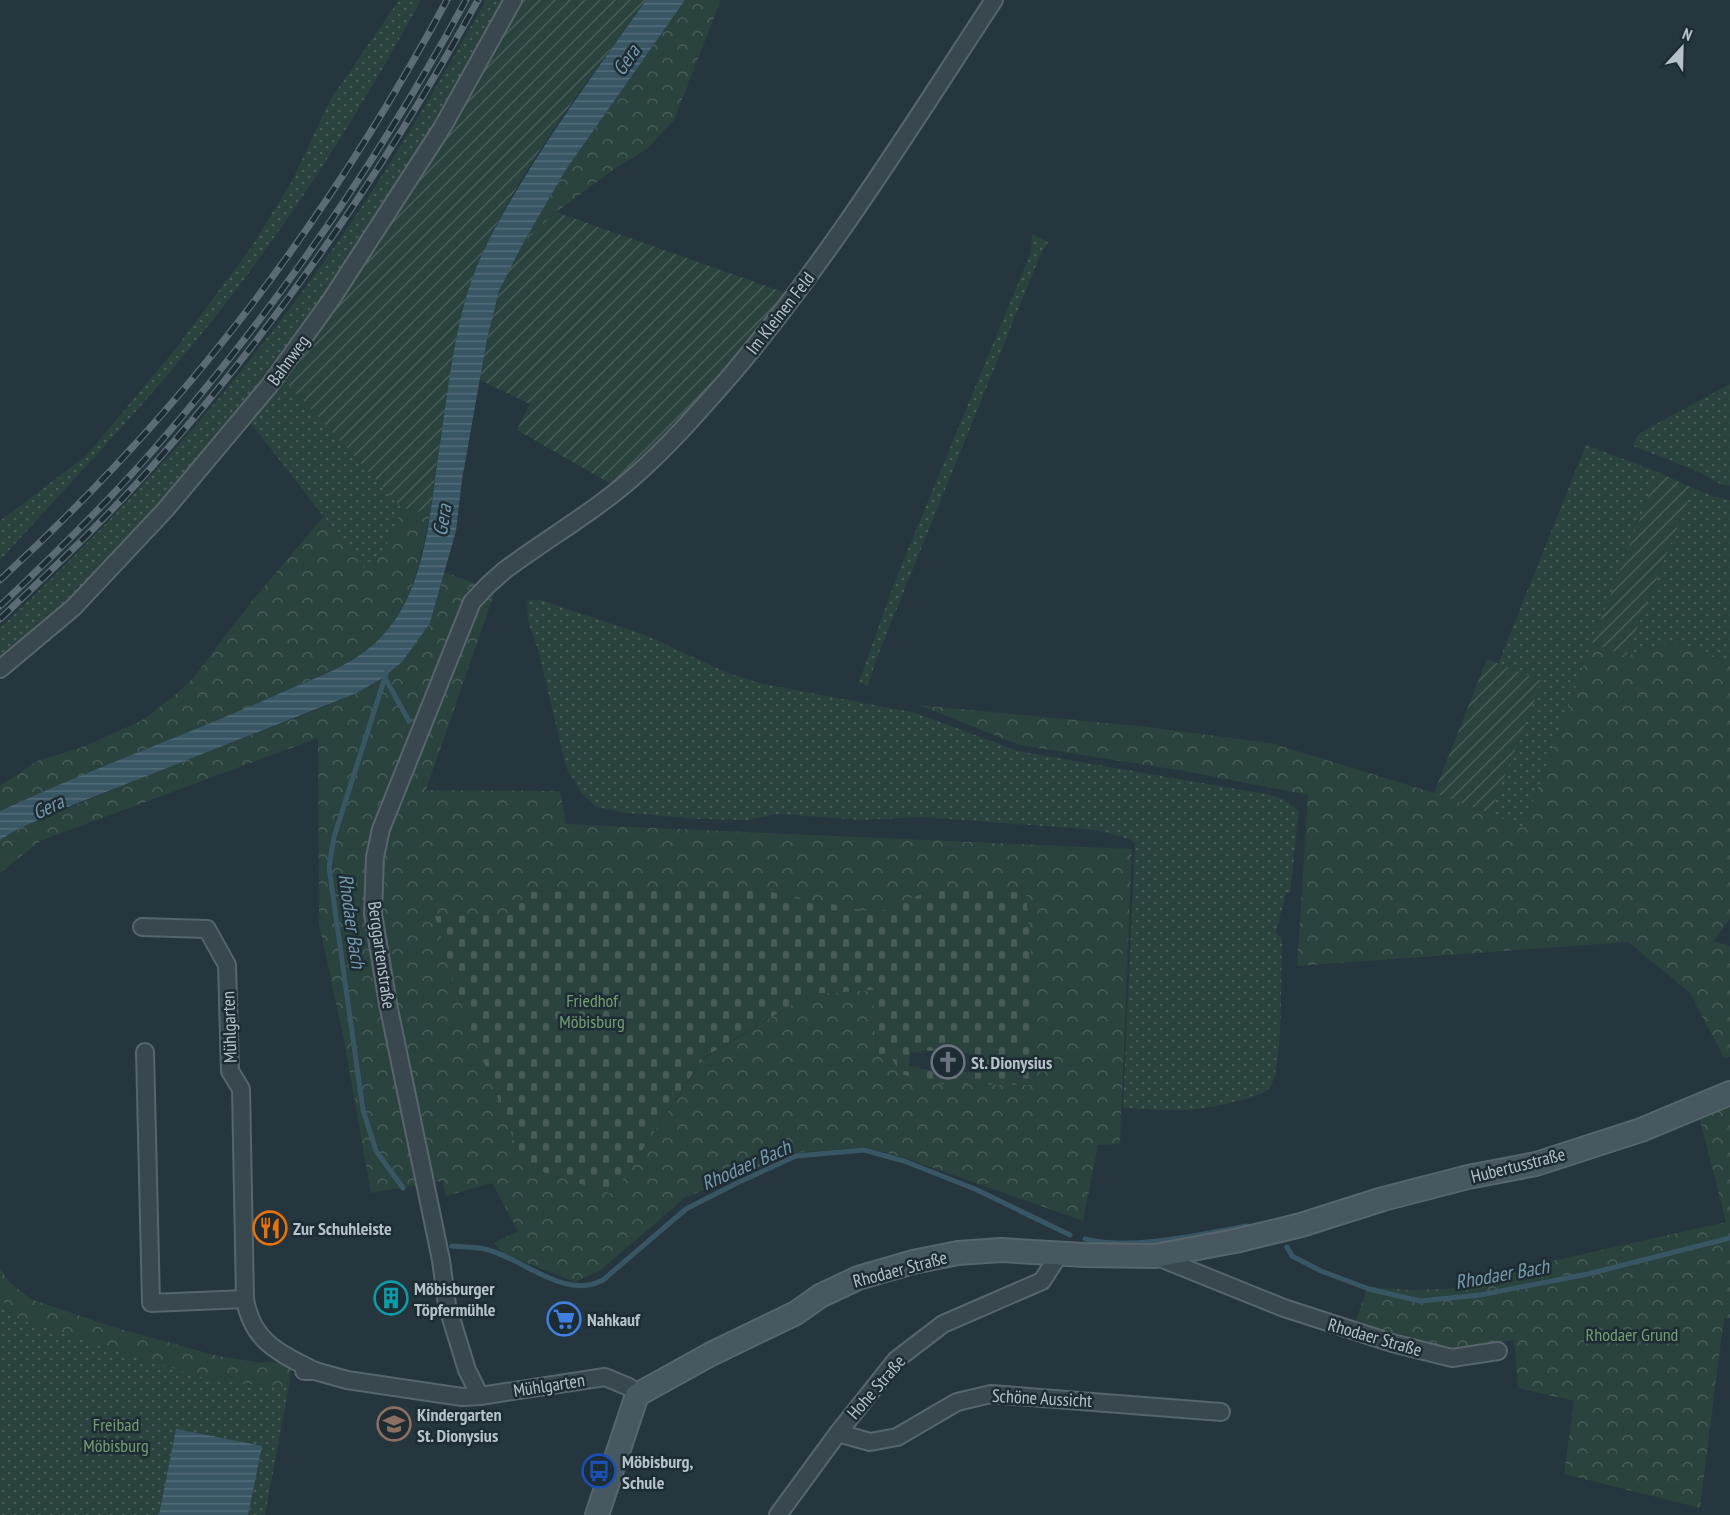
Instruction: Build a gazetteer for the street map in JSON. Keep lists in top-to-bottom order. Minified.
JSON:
{"streets":{"street":["Im Kleinen Feld","Bahnweg","Berggartenstraße","Mühlgarten","Hubertusstraße","Rhodaer Straße","Hohe Straße","Schöne Aussicht"]},"crossings":[["Im Kleinen Feld","Berggartenstraße"],["Berggartenstraße","Mühlgarten"],["Mühlgarten","Rhodaer Straße"],["Hubertusstraße","Rhodaer Straße"],["Rhodaer Straße","Hohe Straße"],["Hohe Straße","Schöne Aussicht"]],"water":["Gera","Rhodaer Bach"],"parks":["Friedhof Möbisburg","Rhodaer Grund","Freibad Möbisburg"],"places":{"church":["St. Dionysius"],"restaurant":["Zur Schuhleiste"],"building":["Möbisburger Töpfermühle"],"supermarket":["Nahkauf"],"school or university":["Kindergarten St. Dionysius"],"bus stop":["Möbisburg, Schule"]},"north":"top"}
